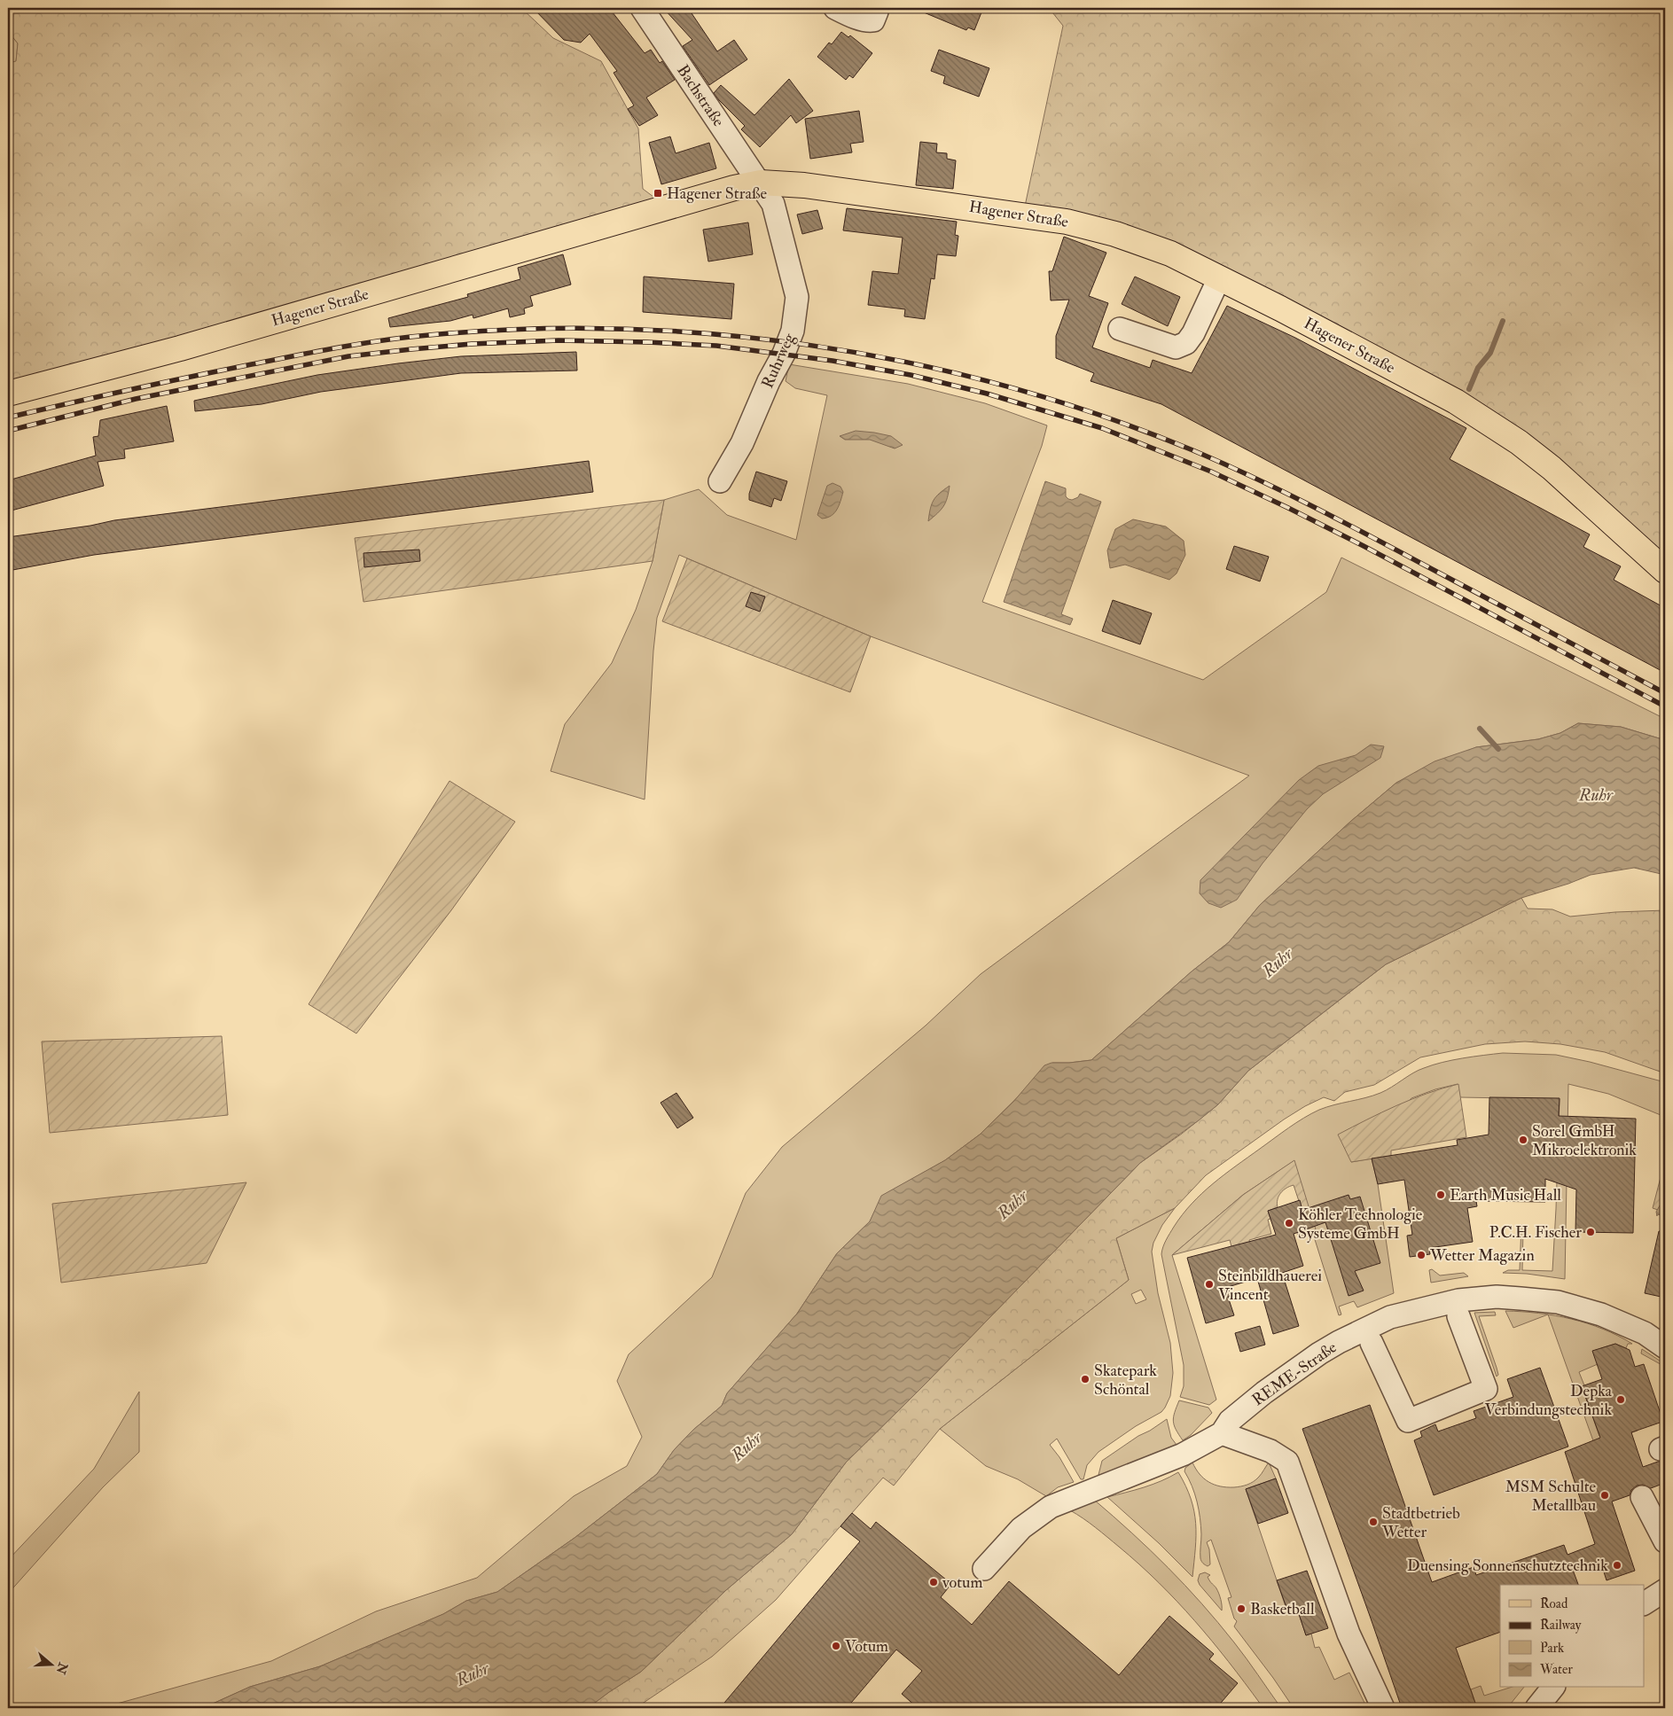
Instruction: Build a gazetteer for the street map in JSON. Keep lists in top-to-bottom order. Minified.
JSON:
{"streets":{"main road":["Hagener Straße"],"street":["Bachstraße","Ruhrweg","REME-Straße"]},"crossings":[["Bachstraße","Hagener Straße"],["Bachstraße","Ruhrweg"],["Hagener Straße","Ruhrweg"]],"water":["Ruhr"],"places":{"transit":["Hagener Straße"],"other":["Sorel GmbH Mikroelektronik","Earth Music Hall","Köhler Technologie Systeme GmbH","P.C.H. Fischer","Wetter Magazin","Steinbildhauerei Vincent","Skatepark Schöntal","Depka Verbindungstechnik","MSM Schulte Metallbau","Stadtbetrieb Wetter","Duensing Sonnenschutztechnik","votum","Basketball","Votum"]},"legend":["Road","Railway","Park","Water"],"north":"right"}
